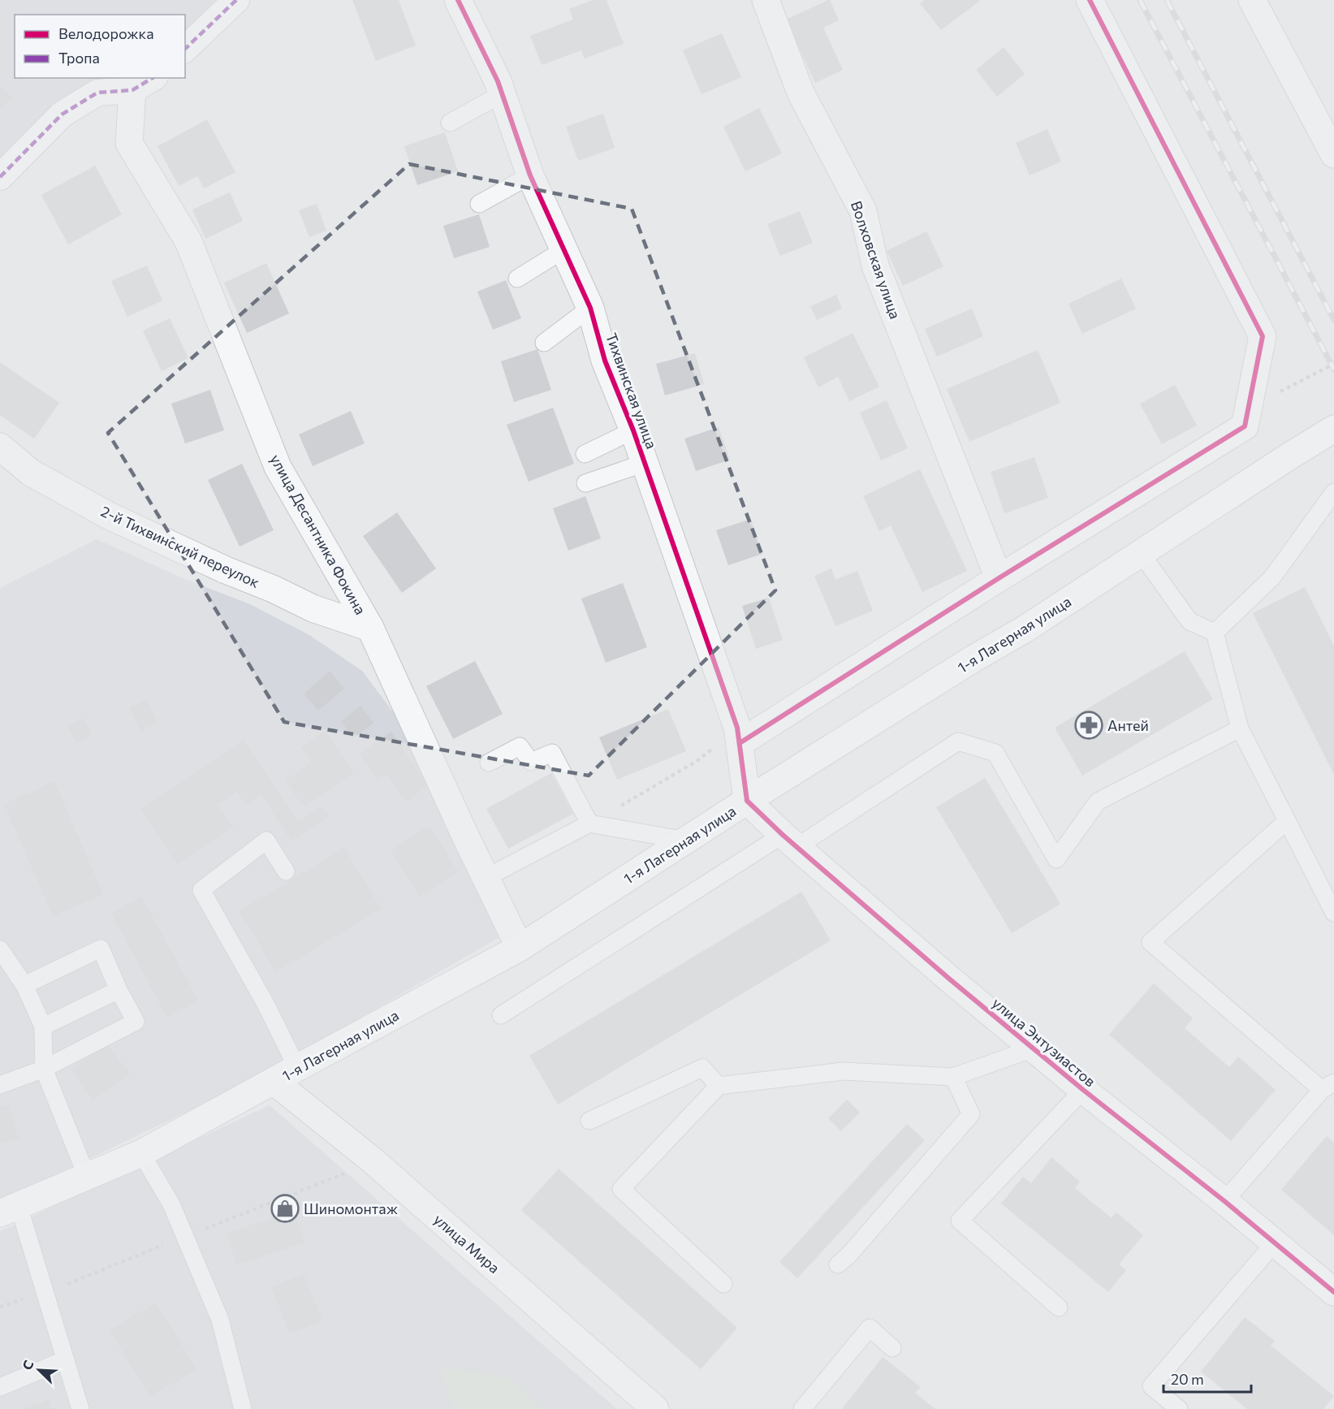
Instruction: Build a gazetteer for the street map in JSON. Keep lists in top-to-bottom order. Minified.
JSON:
{"streets":{"main road":["1-я Лагерная улица"],"street":["Волховская улица","Тихвинская улица","улица Десантника Фокина","2-й Тихвинский переулок","улица Энтузиастов","улица Мира"]},"crossings":[["Тихвинская улица","1-я Лагерная улица"],["Тихвинская улица","улица Энтузиастов"],["улица Десантника Фокина","2-й Тихвинский переулок"],["улица Десантника Фокина","1-я Лагерная улица"],["1-я Лагерная улица","улица Энтузиастов"],["1-я Лагерная улица","улица Мира"]],"places":{"pharmacy":["Антей"],"shop":["Шиномонтаж"]},"legend":["Велодорожка","Тропа"],"scale_bar":"20 m","north":"top left"}
